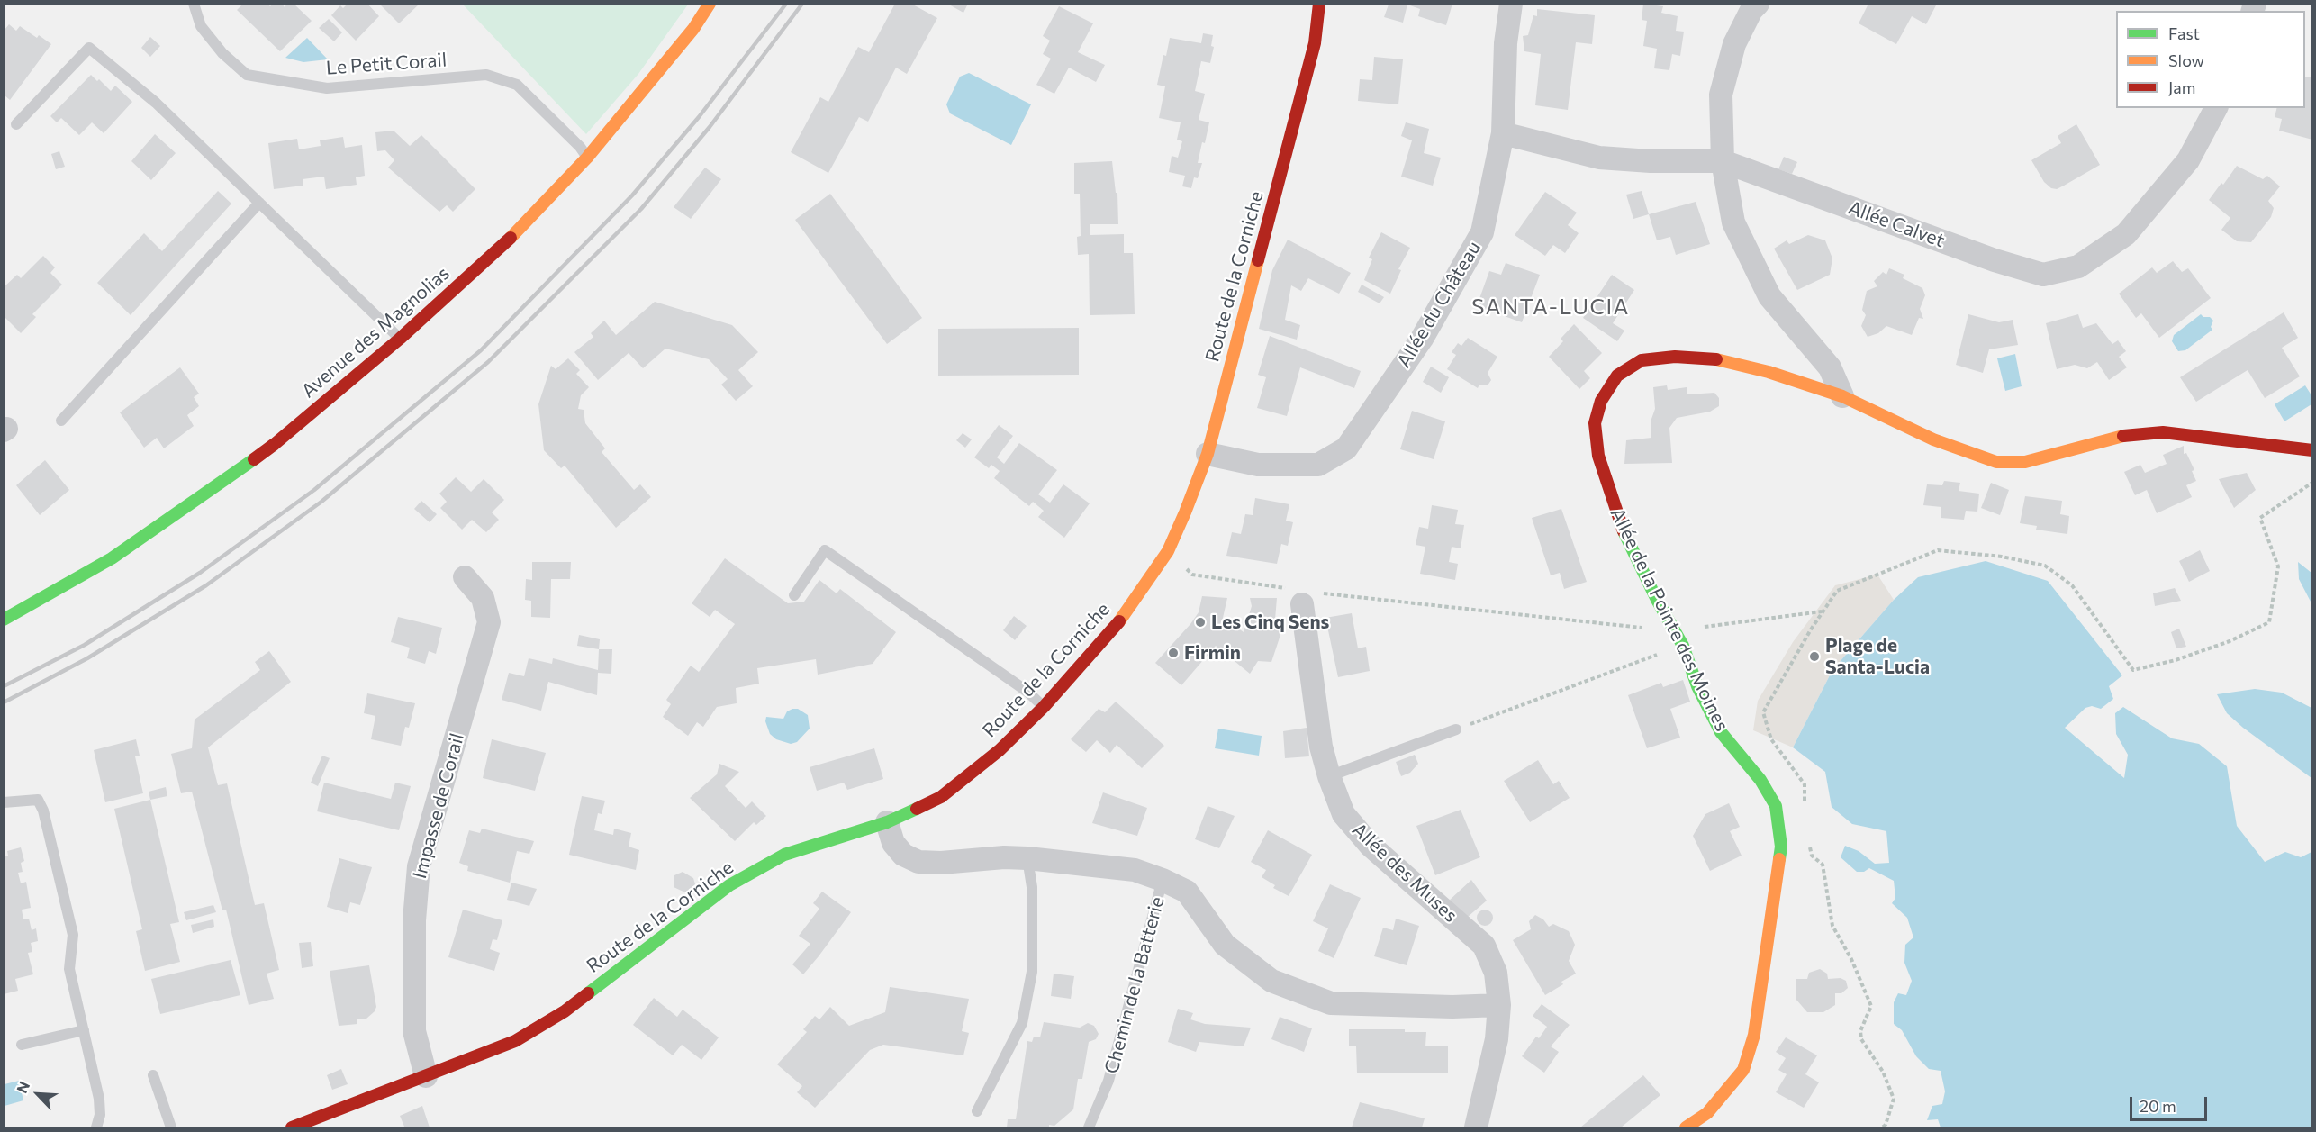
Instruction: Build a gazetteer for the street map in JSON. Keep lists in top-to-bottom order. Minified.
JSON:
{"streets":{"street":["Allée Calvet","Route de la Corniche","Allée du Château","Avenue des Magnolias","Allée de la Pointe des Moines","Impasse de Corail","Allée des Muses","Chemin de la Batterie"],"lane":["Le Petit Corail"]},"crossings":[["Le Petit Corail","Avenue des Magnolias"],["Allée Calvet","Allée du Château"],["Route de la Corniche","Allée du Château"],["Route de la Corniche","Impasse de Corail"],["Route de la Corniche","Chemin de la Batterie"]],"districts":["SANTA-LUCIA"],"places":["Les Cinq Sens","Firmin","Plage de Santa-Lucia"],"legend":["Fast","Slow","Jam"],"scale_bar":"20 m","north":"top left"}
